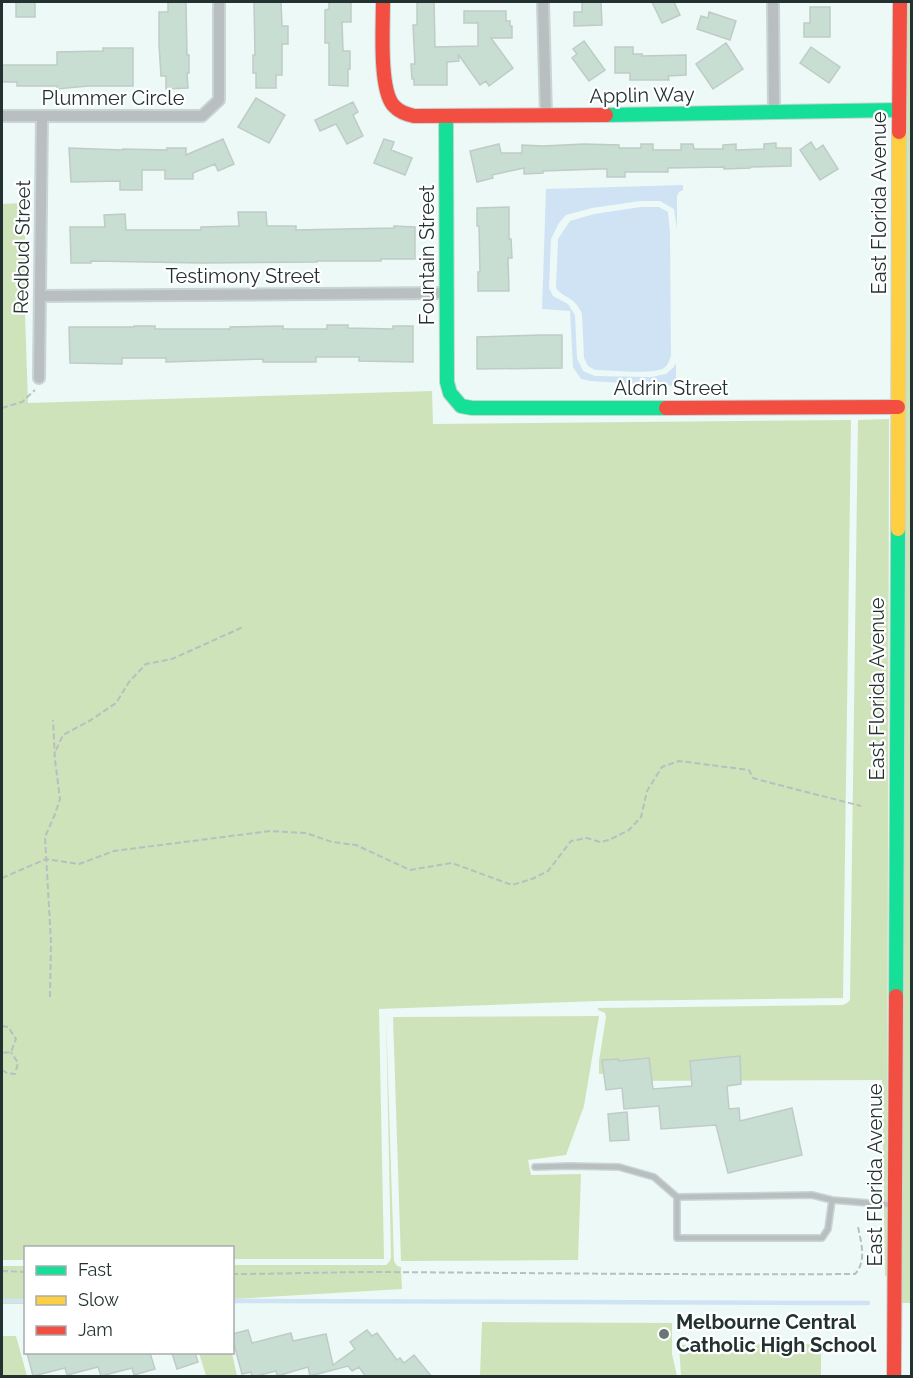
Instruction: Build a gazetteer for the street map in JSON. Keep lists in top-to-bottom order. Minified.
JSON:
{"streets":{"street":["Applin Way","Plummer Circle","East Florida Avenue","Redbud Street","Fountain Street","Testimony Street","Aldrin Street"]},"crossings":[["Applin Way","East Florida Avenue"],["Applin Way","Fountain Street"],["Plummer Circle","Redbud Street"],["East Florida Avenue","Aldrin Street"],["Redbud Street","Testimony Street"],["Fountain Street","Testimony Street"],["Fountain Street","Aldrin Street"]],"places":["Melbourne Central Catholic High School"],"legend":["Fast","Slow","Jam"]}
